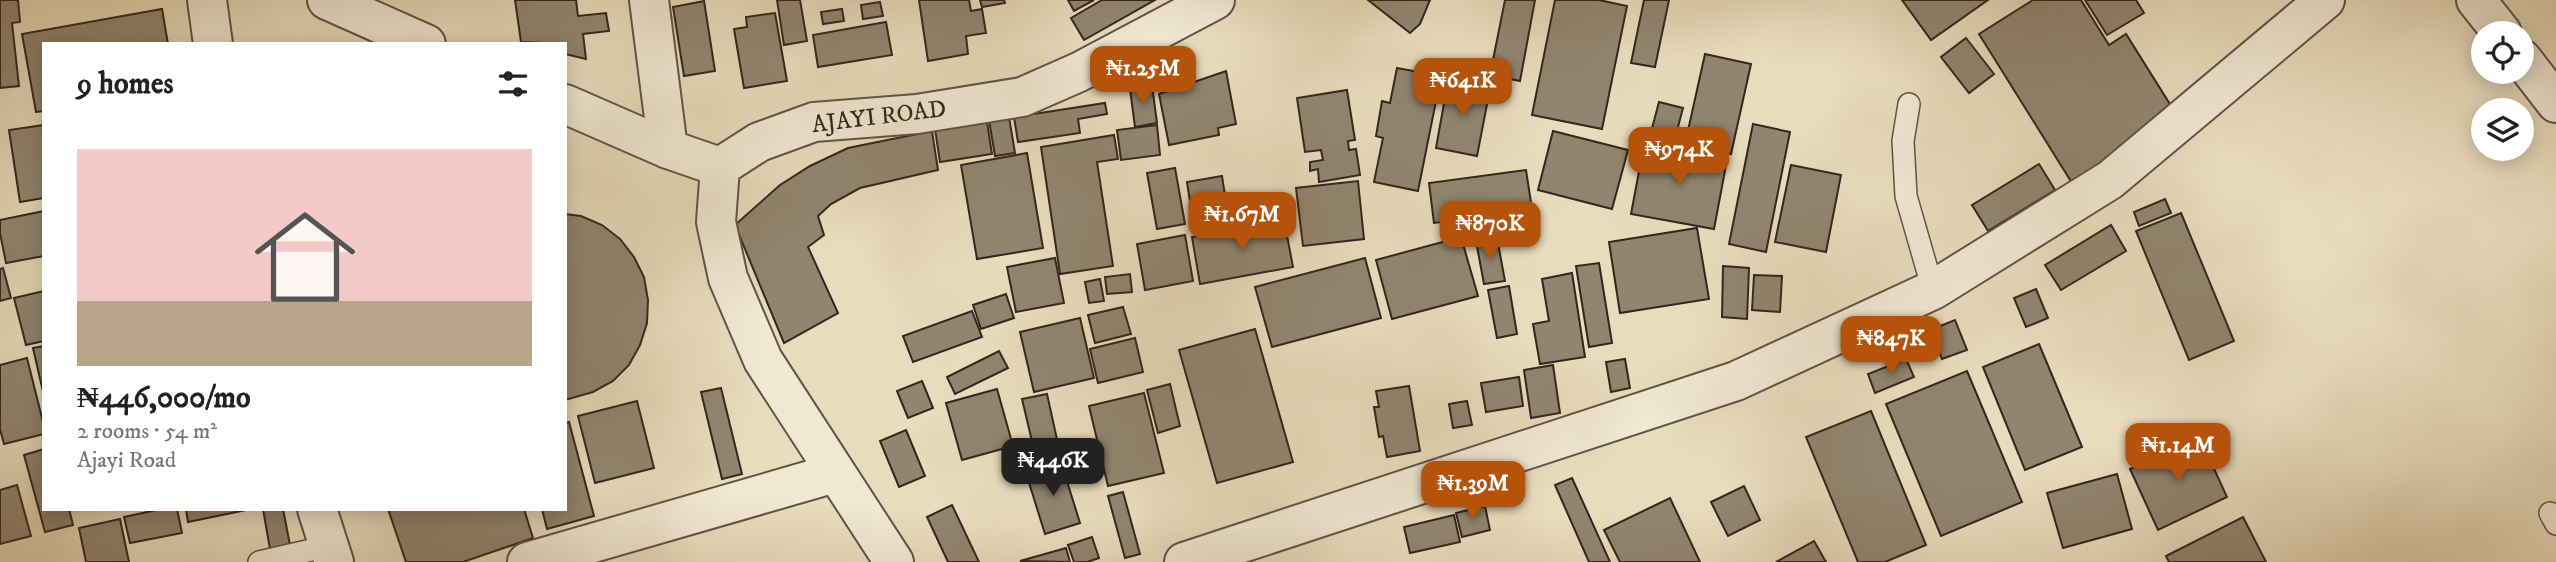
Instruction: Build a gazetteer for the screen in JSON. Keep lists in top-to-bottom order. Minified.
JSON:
{"streets":{"street":["AJAYI ROAD"]},"page":{"heading":"9 homes","price":["₦1.25M","₦641K","₦974K","₦1.67M","₦870K","₦847K","₦1.14M","₦446K","₦1.39M"],"list":[{"name":"₦446,000/mo","note":"2 rooms · 54 m² · Ajayi Road"}]}}
